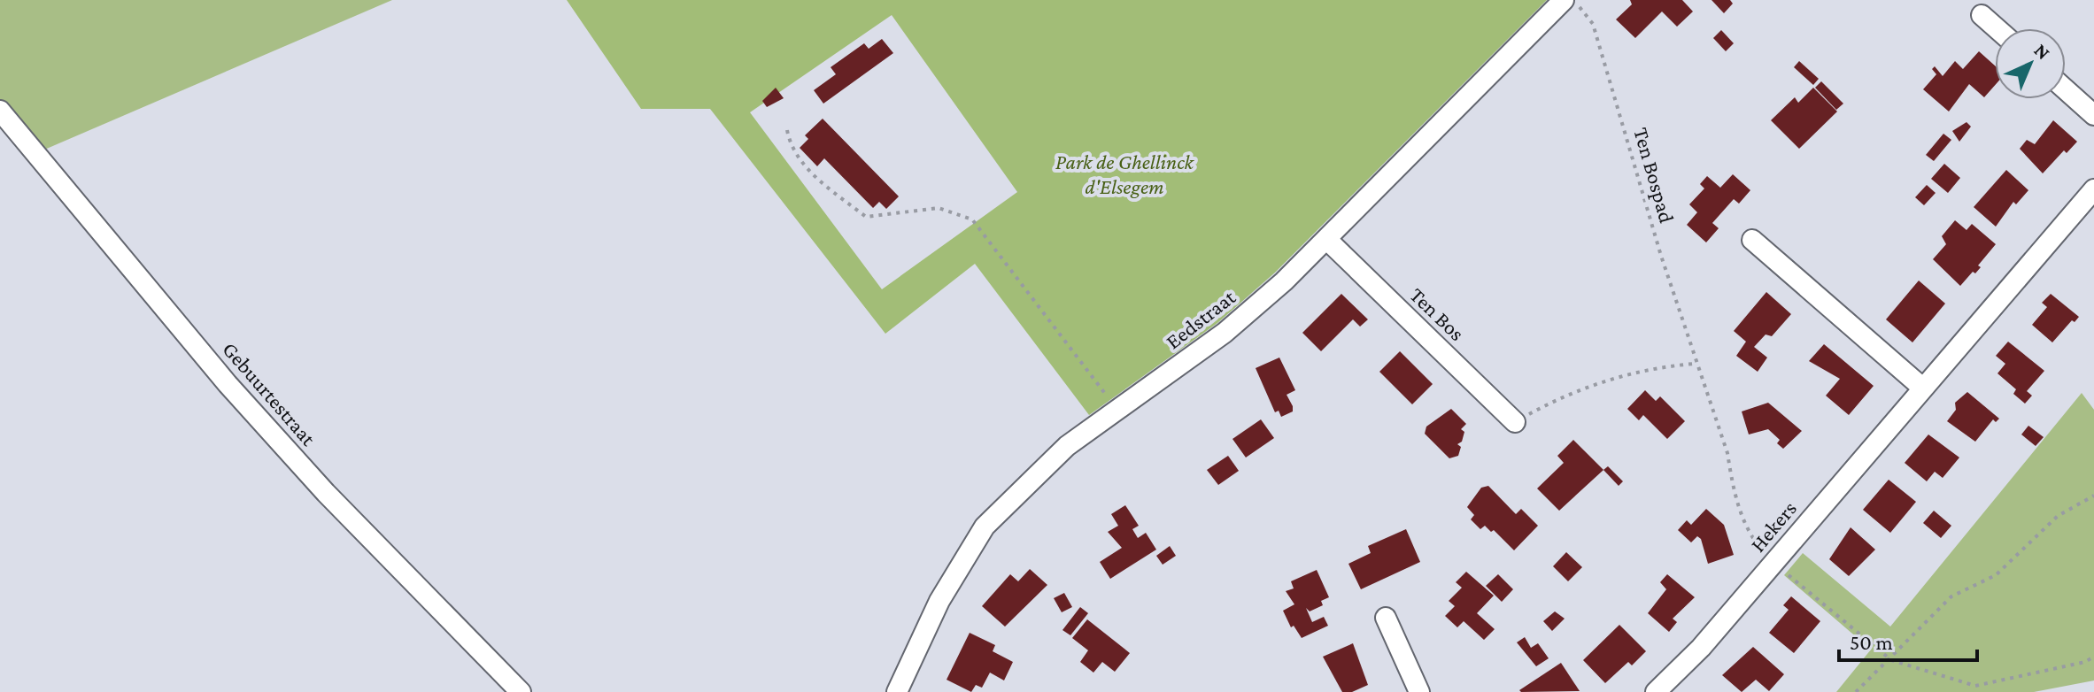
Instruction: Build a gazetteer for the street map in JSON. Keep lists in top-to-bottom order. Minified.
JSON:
{"streets":{"street":["Ten Bos","Eedstraat","Gebuurtestraat","Hekers"],"path":["Ten Bospad"]},"crossings":[["Ten Bospad","Hekers"],["Ten Bos","Eedstraat"]],"parks":["Park de Ghellinck d'Elsegem"],"scale_bar":"50 m","north":"top right"}
